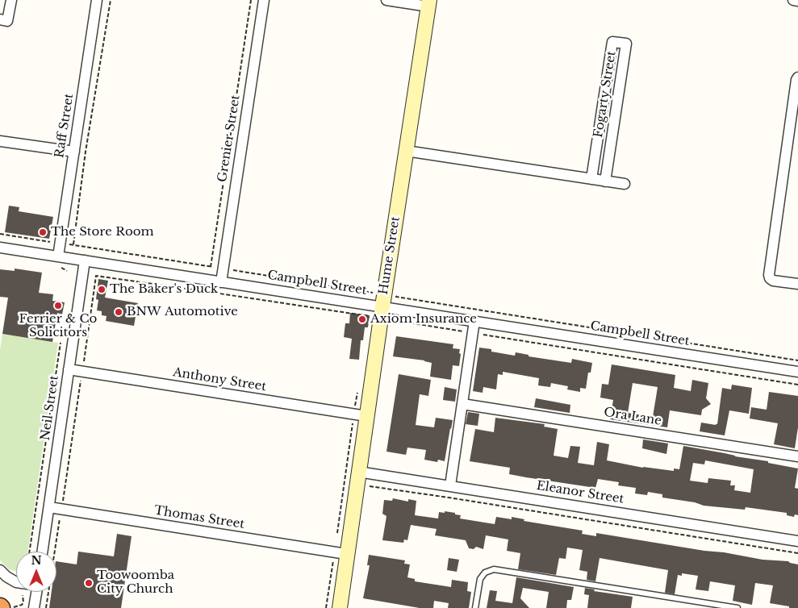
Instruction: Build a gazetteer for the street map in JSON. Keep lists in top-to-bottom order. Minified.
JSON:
{"streets":{"street":["Fogarty Street","Raff Street","Grenier Street","Hume Street","Campbell Street","Anthony Street","Neil Street","Ora Lane","Eleanor Street","Thomas Street"]},"crossings":[["Raff Street","Campbell Street"],["Grenier Street","Campbell Street"],["Hume Street","Campbell Street"],["Hume Street","Anthony Street"],["Hume Street","Eleanor Street"],["Hume Street","Thomas Street"],["Campbell Street","Neil Street"],["Anthony Street","Neil Street"],["Neil Street","Thomas Street"]],"places":["The Store Room","The Baker's Duck","Ferrier & Co Solicitors","BNW Automotive","Axiom Insurance","Toowoomba City Church"],"north":"top"}
